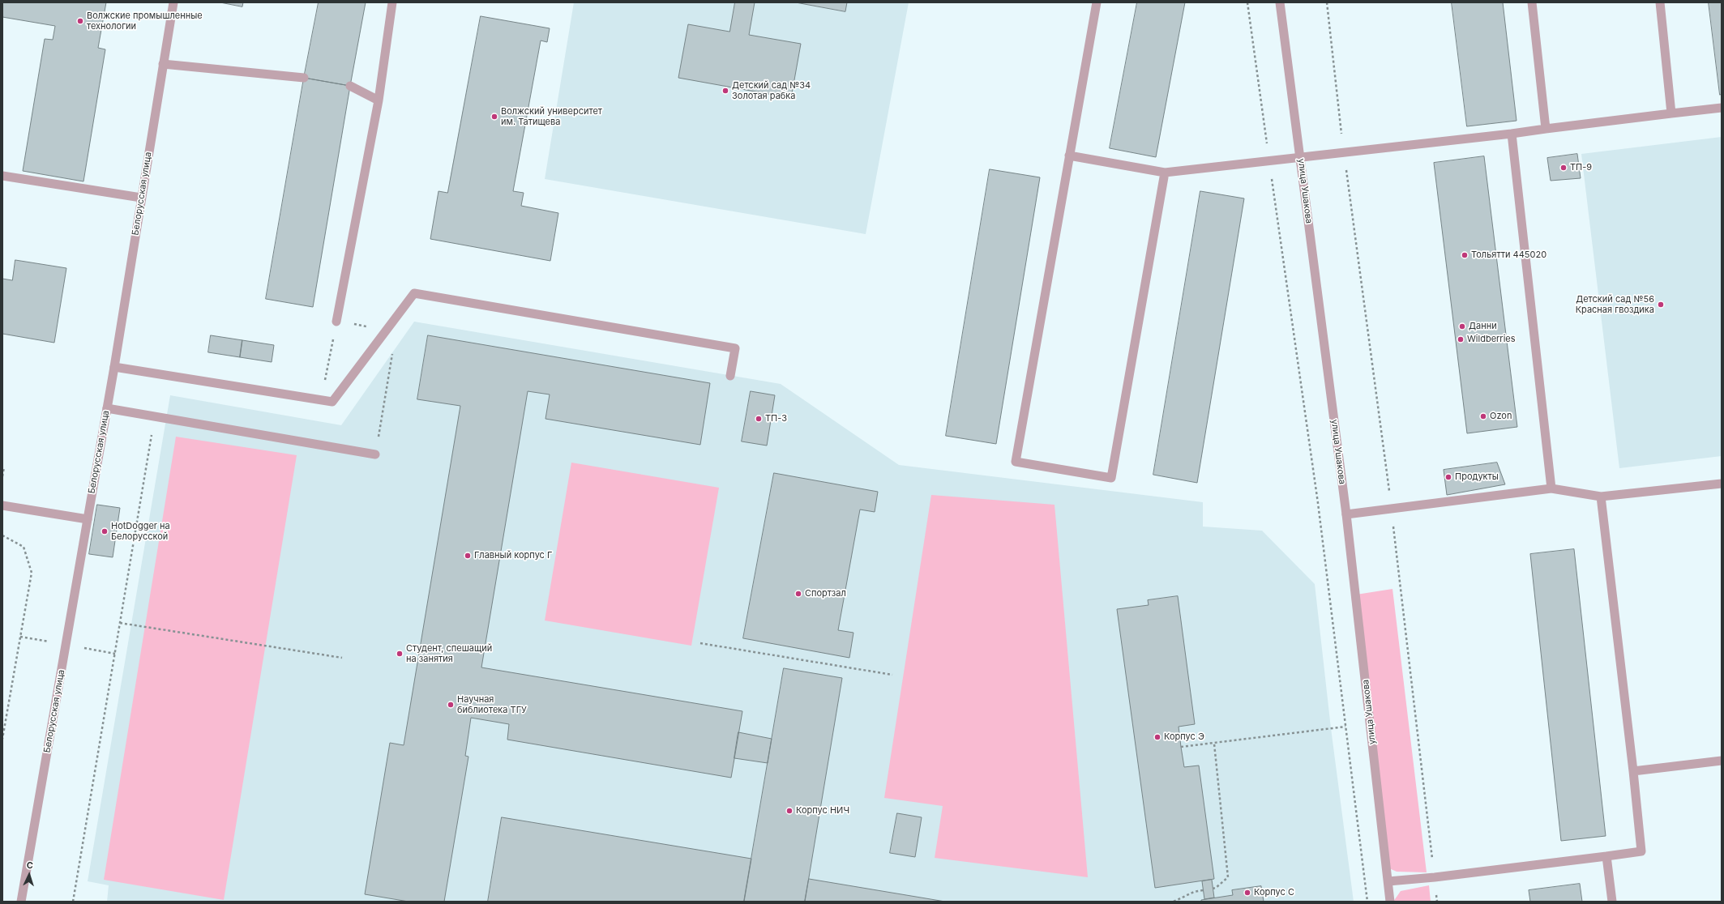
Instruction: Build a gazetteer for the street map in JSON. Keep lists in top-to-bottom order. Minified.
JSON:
{"streets":{"street":["улица Ушакова","Белорусская улица"]},"places":["Волжские промышленные технологии","Детский сад №34 Золотая рабка","Волжский университет им. Татищева","ТП-9","Тольятти 445020","Детский сад №56 Красная гвоздика","Данни","Wildberries","Ozon","ТП-3","Продукты","HotDogger на Белорусской","Главный корпус Г","Спортзал","Студент, спешащий на занятия","Научная библиотека ТГУ","Корпус Э","Корпус НИЧ","Корпус С"],"north":"top"}
